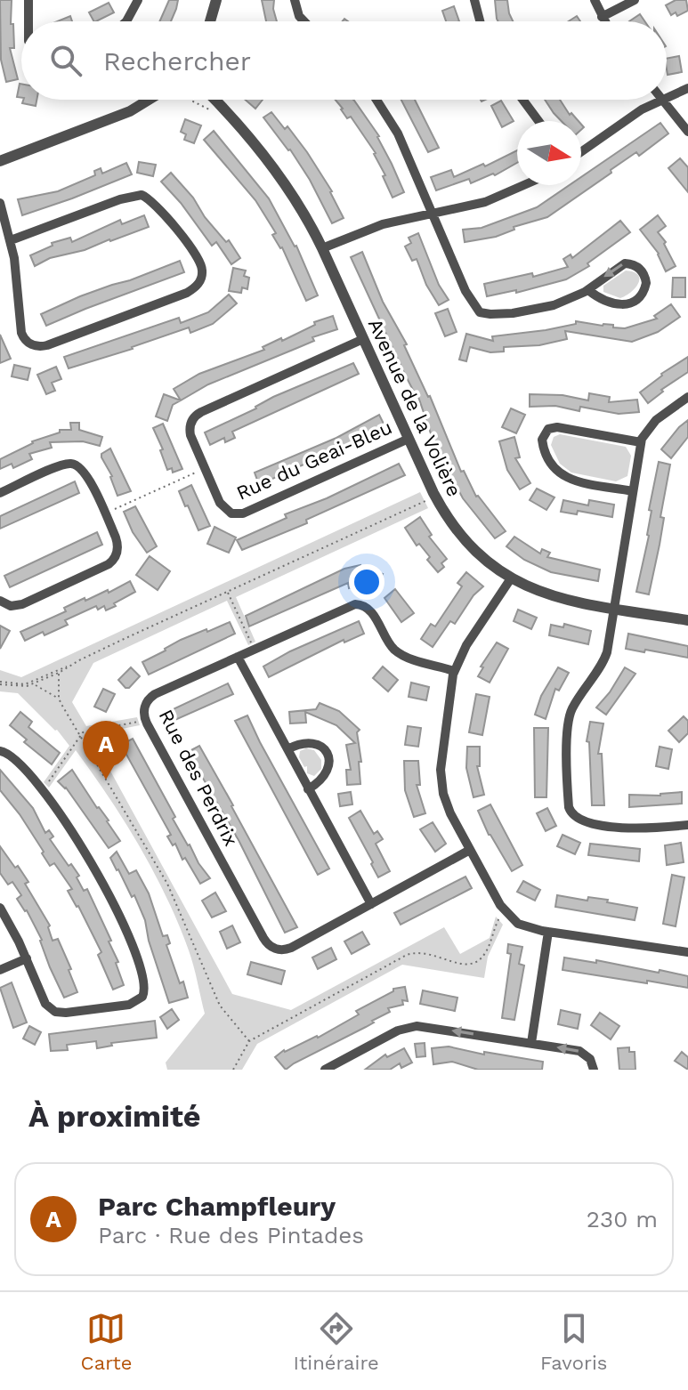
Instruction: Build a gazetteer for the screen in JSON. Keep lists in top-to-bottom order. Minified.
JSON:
{"streets":{"street":["Avenue de la Volière","Rue du Geai-Bleu","Rue des Perdrix"]},"crossings":[["Avenue de la Volière","Rue du Geai-Bleu"]],"north":"right","page":{"search":"Rechercher","pins":"A","heading":"À proximité","list":[{"mark":"A","name":"Parc Champfleury","note":"Parc · Rue des Pintades","value":"230 m"}],"nav":["Carte","Itinéraire","Favoris"]}}
